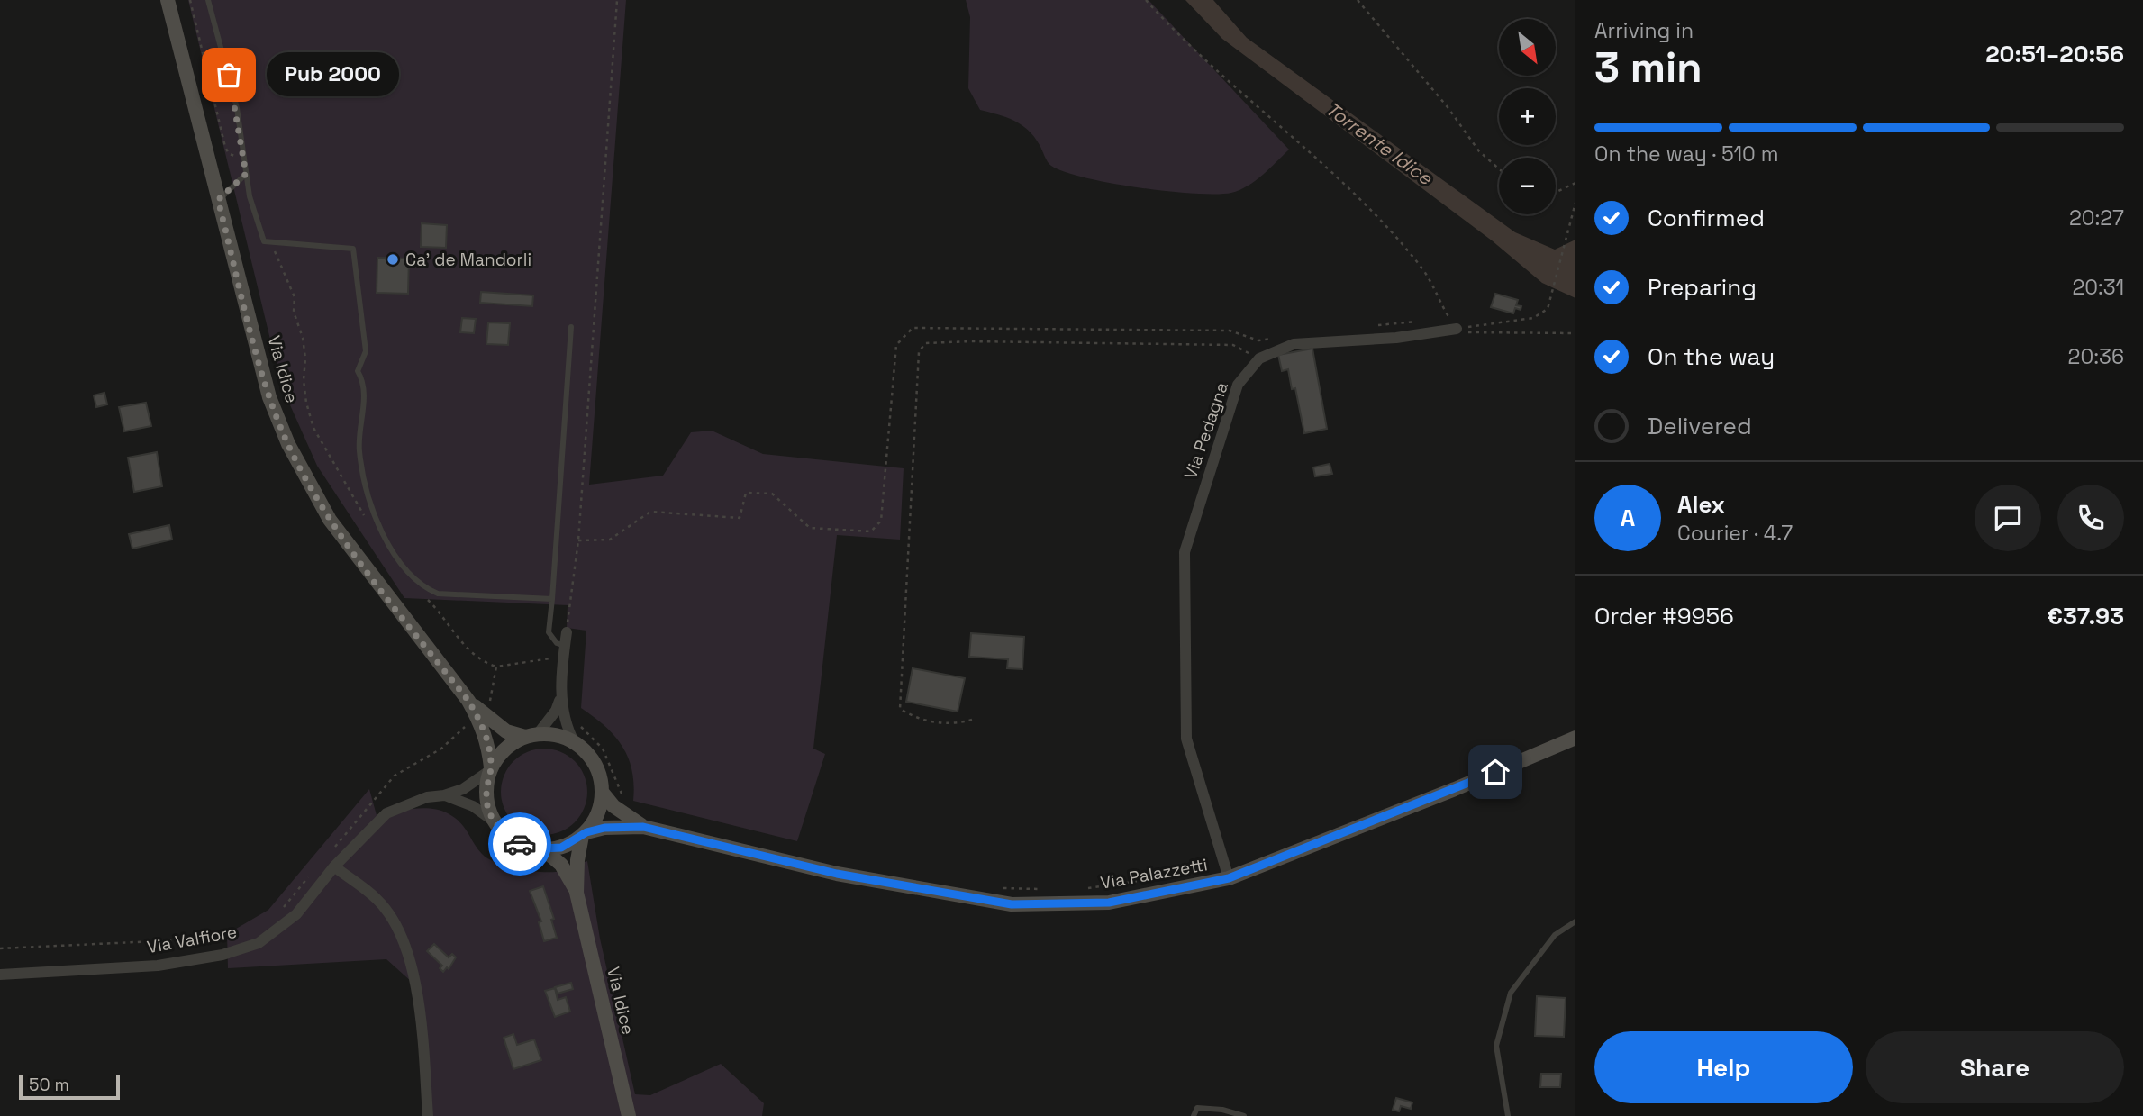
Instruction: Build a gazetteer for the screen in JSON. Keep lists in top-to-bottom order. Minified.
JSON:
{"streets":{"main road":["Via Idice","Via Palazzetti"],"street":["Via Pedagna","Via Valfiore"]},"crossings":[["Via Idice","Via Palazzetti"],["Via Idice","Via Valfiore"],["Via Pedagna","Via Palazzetti"],["Via Palazzetti","Via Valfiore"]],"water":["Torrente Idice"],"places":["Pub 2000","Ca' de Mandorli"],"scale_bar":"50 m","north":"bottom right","page":{"heading":["3 min","Arriving in","20:51–20:56"],"panel":["Alex","Courier · 4.7","Order #9956","€37.93"],"map_buttons":["+","−"],"bubble":"Pub 2000","bar":"On the way · 510 m","list":[["Confirmed","20:27"],["Preparing","20:31"],["On the way","20:36"],"Delivered"],"round":"A","buttons":["Help","Share"],"scale":"50 m"}}
